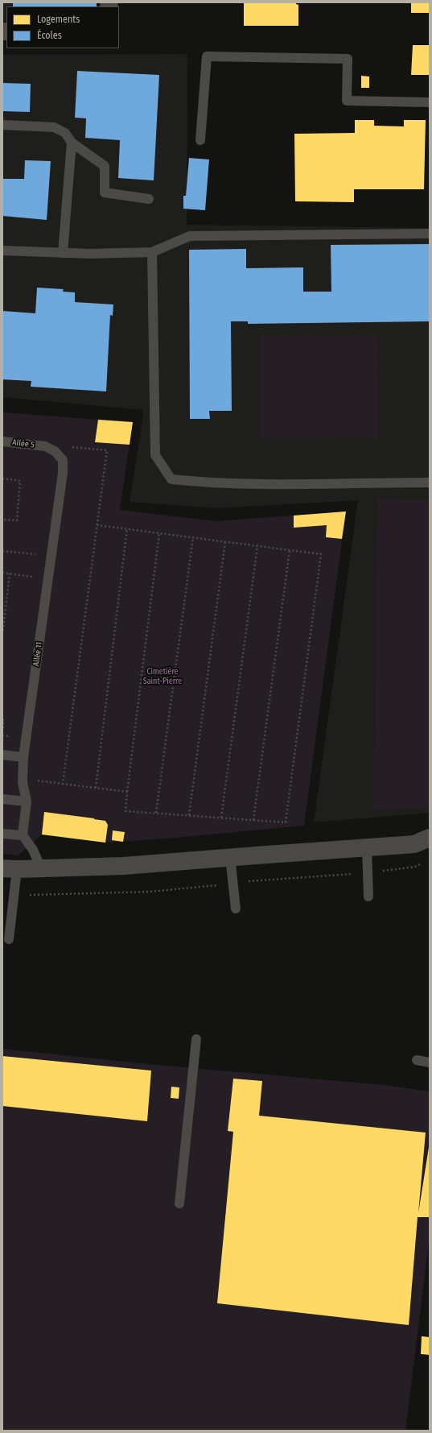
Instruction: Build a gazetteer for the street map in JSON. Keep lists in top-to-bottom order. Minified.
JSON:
{"streets":{"lane":["Allée 5","Allée 11"]},"crossings":[["Allée 5","Allée 11"]],"parks":["Cimetière Saint-Pierre"],"legend":["Logements","Écoles"]}
